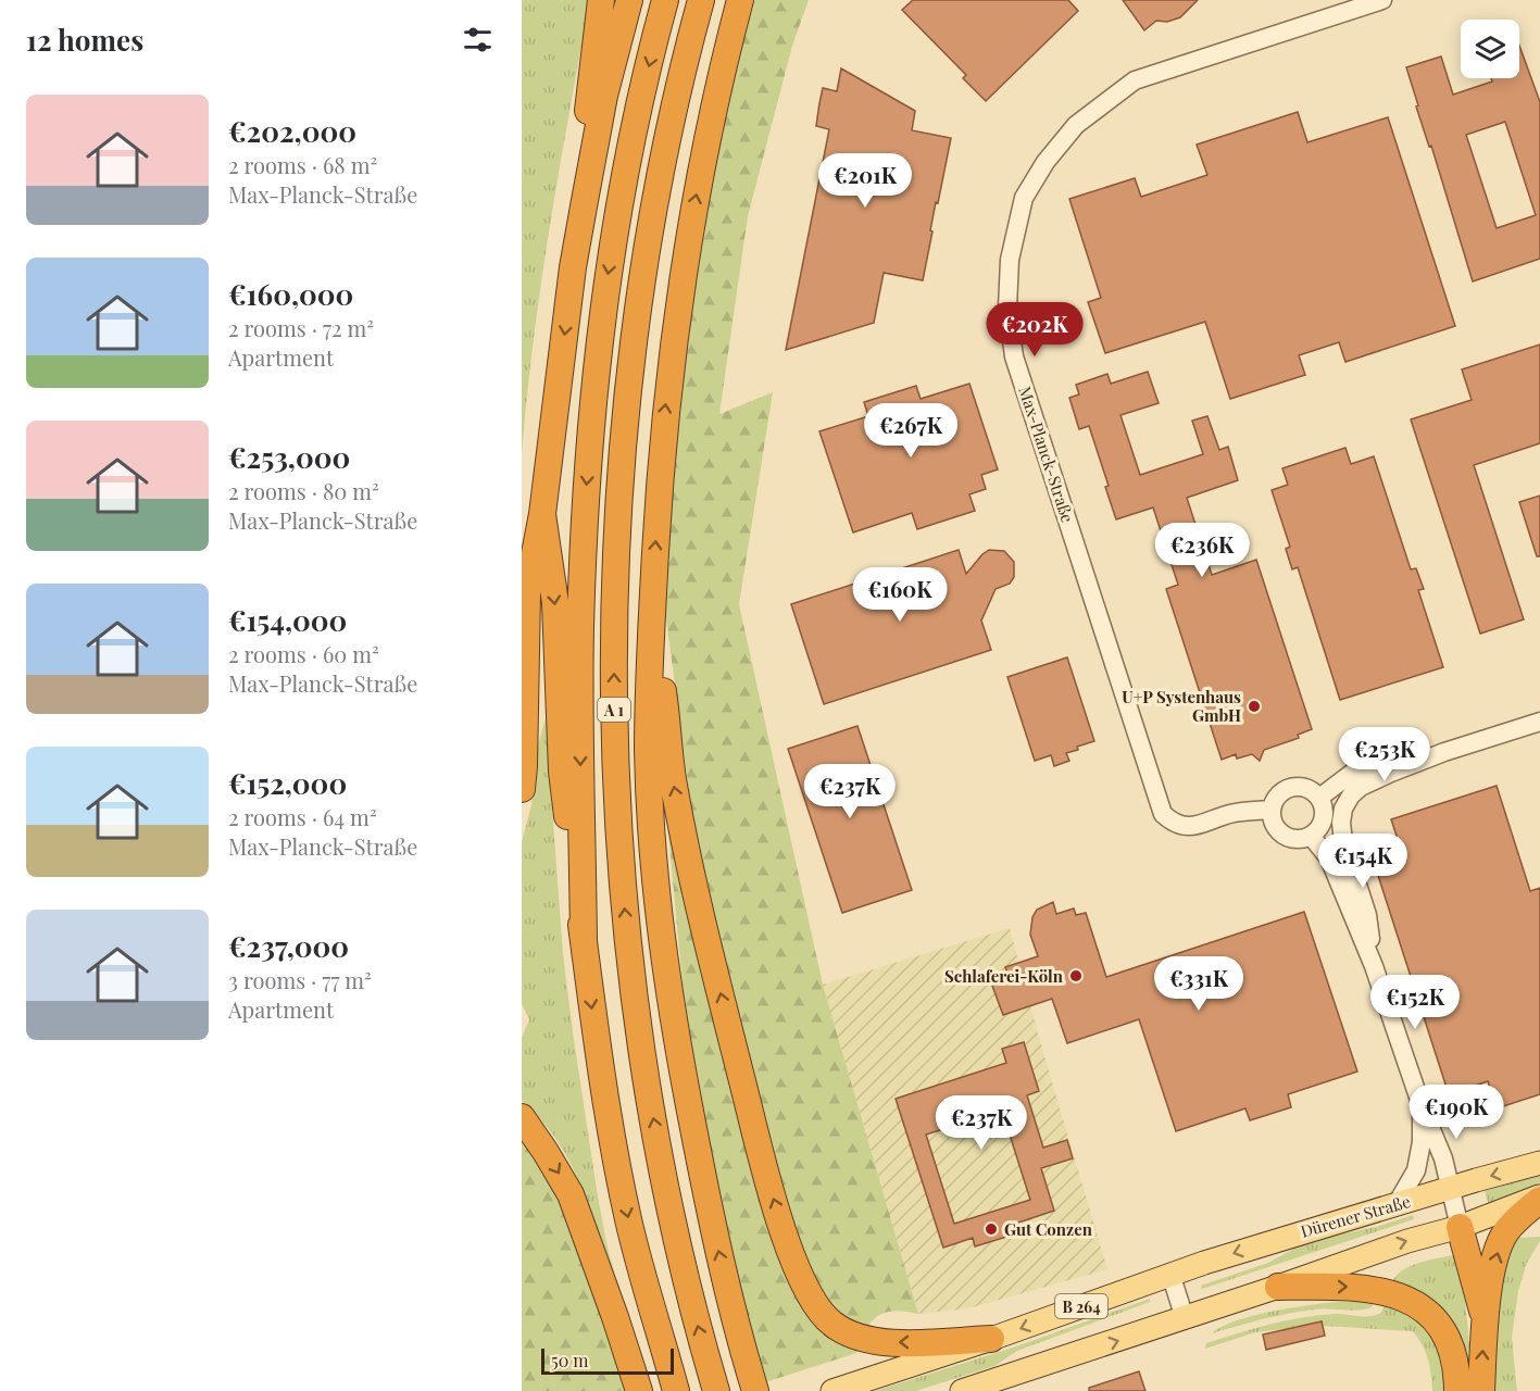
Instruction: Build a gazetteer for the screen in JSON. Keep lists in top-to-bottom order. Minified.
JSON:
{"streets":{"highway":["A 1"],"main road":["Dürener Straße","B 264"],"street":["Max-Planck-Straße"]},"places":["U+P Systenhaus GmbH","Schlaferei-Köln","Gut Conzen"],"scale_bar":"50 m","page":{"heading":"12 homes","list":[{"name":"€202,000","note":"2 rooms · 68 m² · Max-Planck-Straße"},{"name":"€160,000","note":"2 rooms · 72 m² · Apartment"},{"name":"€253,000","note":"2 rooms · 80 m² · Max-Planck-Straße"},{"name":"€154,000","note":"2 rooms · 60 m² · Max-Planck-Straße"},{"name":"€152,000","note":"2 rooms · 64 m² · Max-Planck-Straße"},{"name":"€237,000","note":"3 rooms · 77 m² · Apartment"}],"price":["€201K","€202K","€267K","€236K","€160K","€253K","€237K","€154K","€331K","€152K","€190K","€237K"],"scale":"50 m"}}
